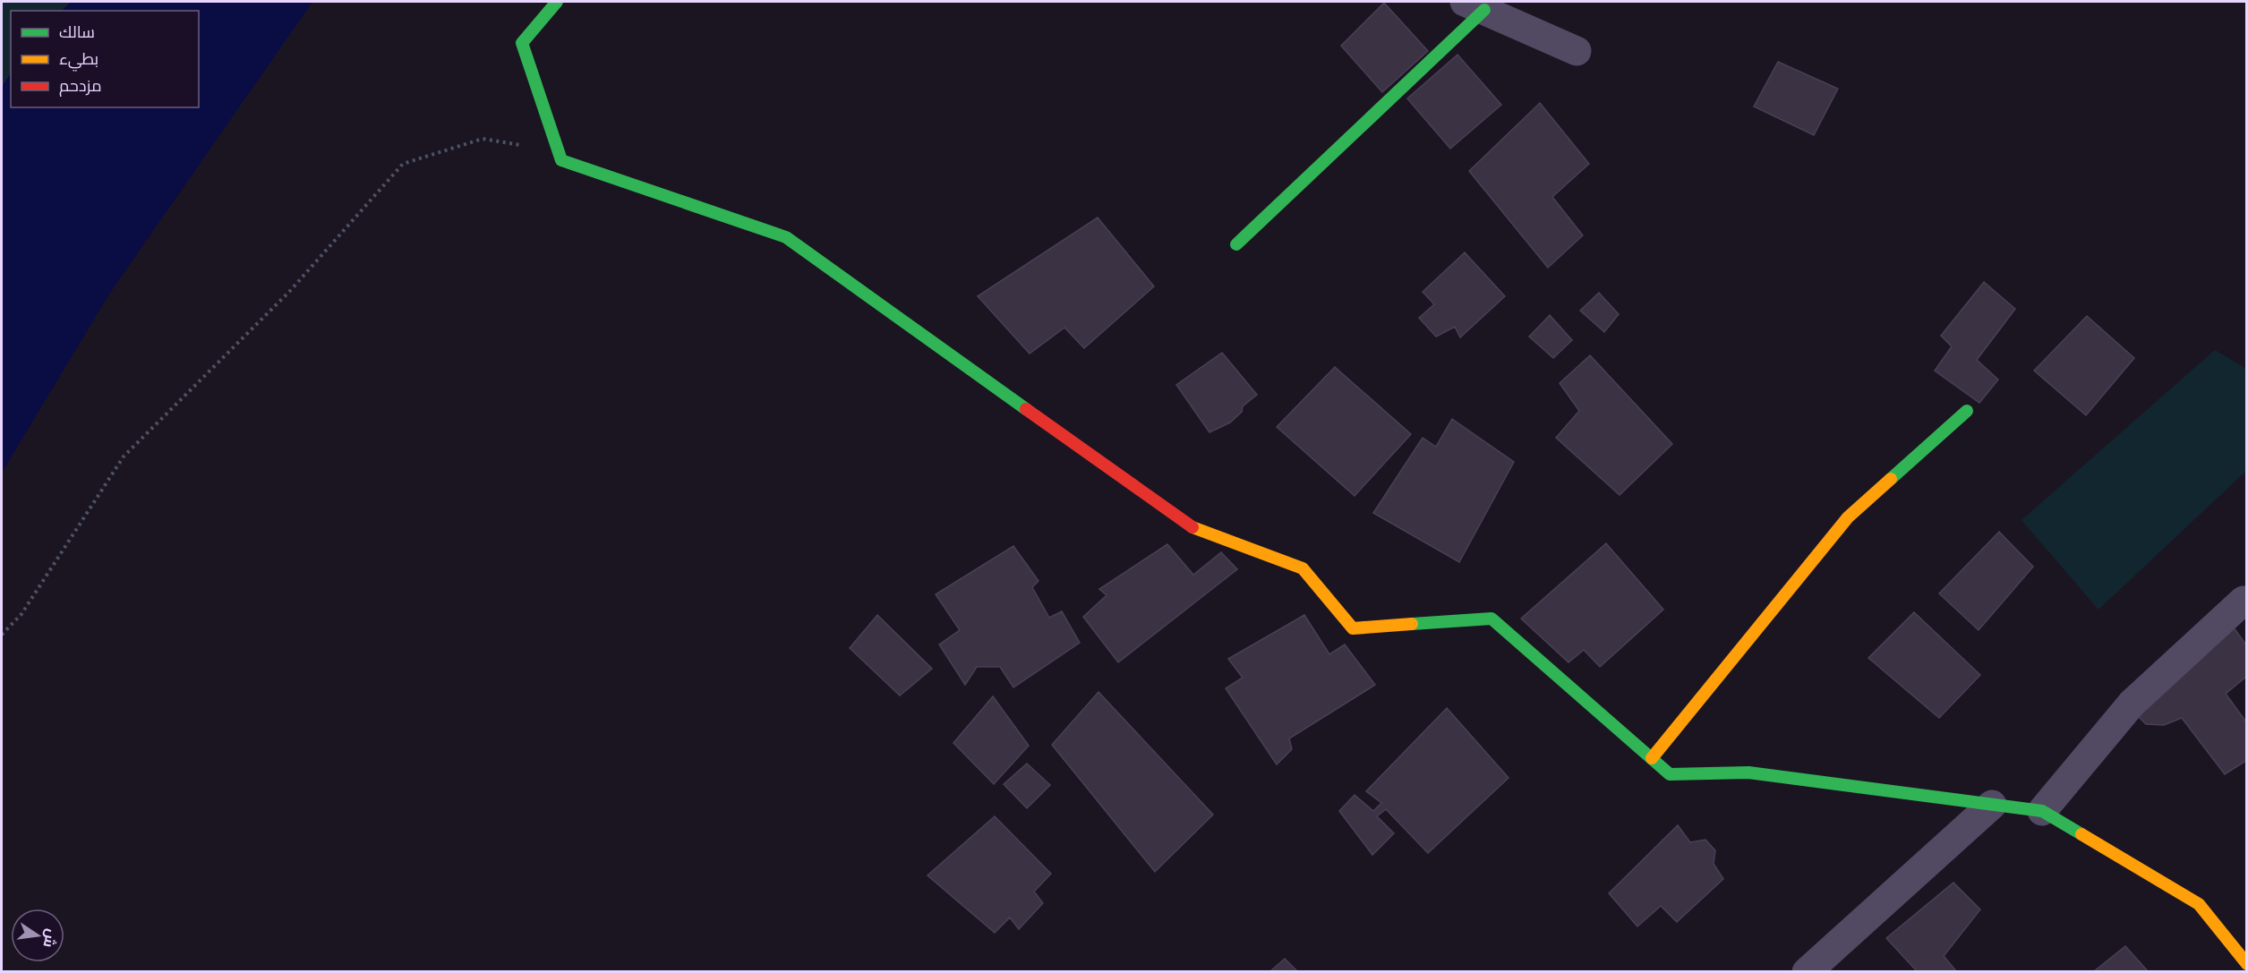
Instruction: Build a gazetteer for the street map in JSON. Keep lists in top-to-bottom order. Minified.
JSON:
{"legend":["سالك","بطيء","مزدحم"],"north":"right"}
